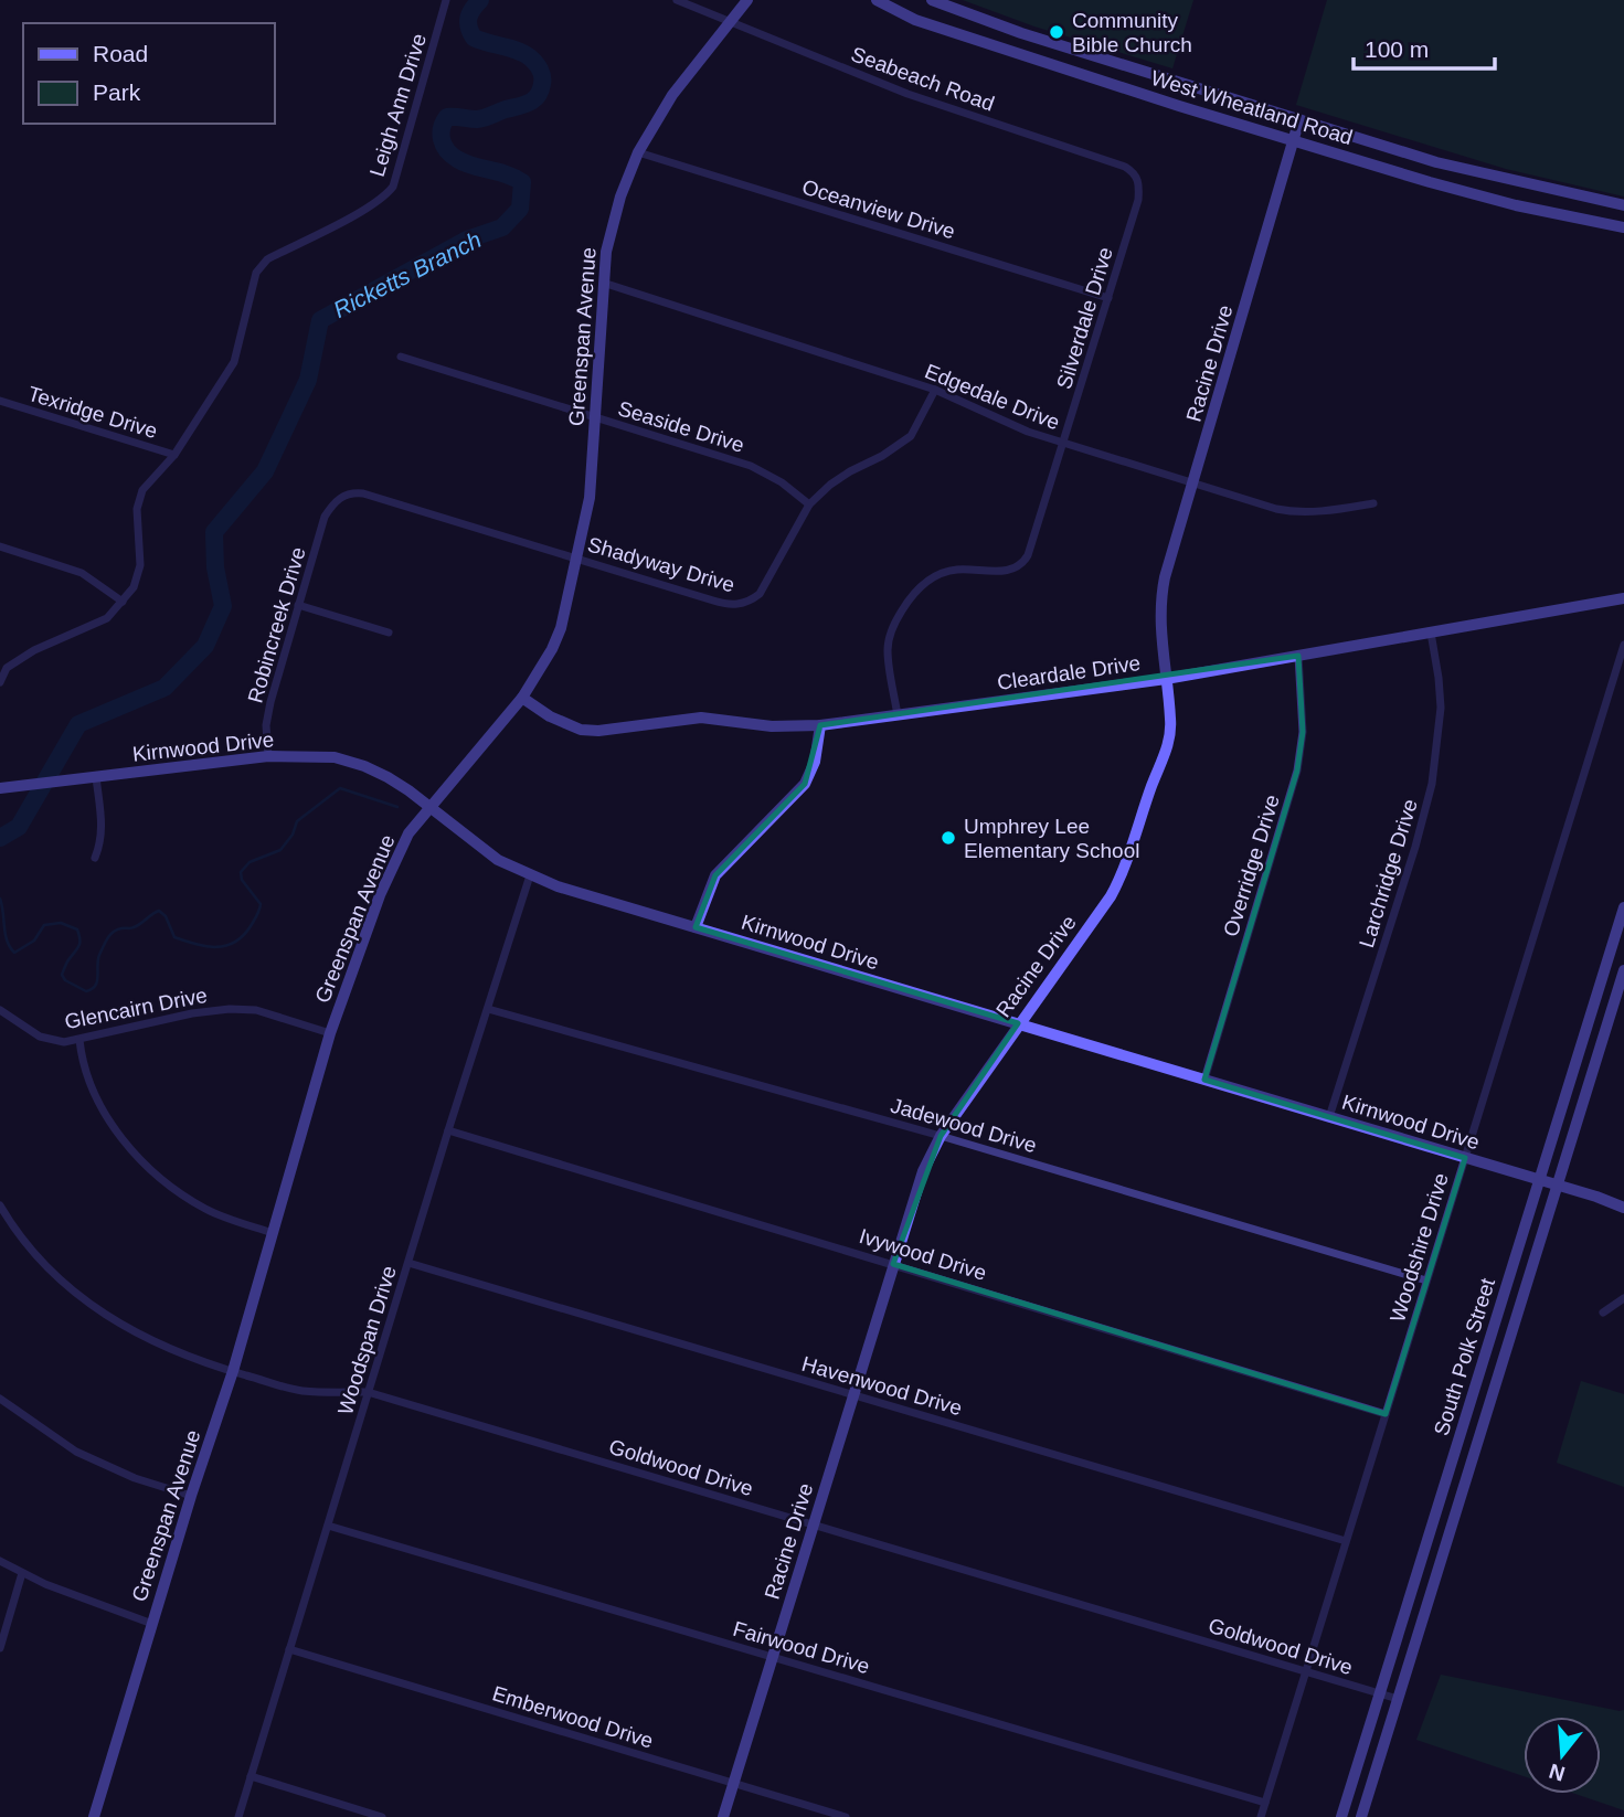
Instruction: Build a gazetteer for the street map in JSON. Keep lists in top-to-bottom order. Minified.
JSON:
{"streets":{"street":["Seabeach Road","Leigh Ann Drive","West Wheatland Road","Oceanview Drive","Silverdale Drive","Greenspan Avenue","Racine Drive","Edgedale Drive","Texridge Drive","Seaside Drive","Shadyway Drive","Robincreek Drive","Cleardale Drive","Kirnwood Drive","Overridge Drive","Larchridge Drive","Glencairn Drive","Jadewood Drive","Woodshire Drive","Ivywood Drive","Woodspan Drive","South Polk Street","Havenwood Drive","Goldwood Drive","Fairwood Drive","Emberwood Drive"]},"crossings":[["Seabeach Road","Silverdale Drive"],["Seabeach Road","Greenspan Avenue"],["Leigh Ann Drive","Texridge Drive"],["West Wheatland Road","Racine Drive"],["Oceanview Drive","Silverdale Drive"],["Oceanview Drive","Greenspan Avenue"],["Silverdale Drive","Edgedale Drive"],["Silverdale Drive","Cleardale Drive"],["Greenspan Avenue","Edgedale Drive"],["Greenspan Avenue","Seaside Drive"],["Greenspan Avenue","Shadyway Drive"],["Greenspan Avenue","Cleardale Drive"],["Greenspan Avenue","Kirnwood Drive"],["Greenspan Avenue","Glencairn Drive"],["Greenspan Avenue","Goldwood Drive"],["Racine Drive","Edgedale Drive"],["Racine Drive","Cleardale Drive"],["Racine Drive","Kirnwood Drive"],["Racine Drive","Jadewood Drive"],["Racine Drive","Ivywood Drive"],["Racine Drive","Havenwood Drive"],["Racine Drive","Goldwood Drive"],["Racine Drive","Fairwood Drive"],["Racine Drive","Emberwood Drive"],["Edgedale Drive","Shadyway Drive"],["Seaside Drive","Shadyway Drive"],["Shadyway Drive","Robincreek Drive"],["Robincreek Drive","Kirnwood Drive"],["Cleardale Drive","Overridge Drive"],["Cleardale Drive","Larchridge Drive"],["Kirnwood Drive","Overridge Drive"],["Kirnwood Drive","Larchridge Drive"],["Kirnwood Drive","Woodshire Drive"],["Kirnwood Drive","Woodspan Drive"],["Kirnwood Drive","South Polk Street"],["Jadewood Drive","Woodshire Drive"],["Jadewood Drive","Woodspan Drive"],["Woodshire Drive","Ivywood Drive"],["Woodshire Drive","Havenwood Drive"],["Woodshire Drive","Goldwood Drive"],["Woodshire Drive","Fairwood Drive"],["Ivywood Drive","Woodspan Drive"],["Woodspan Drive","Havenwood Drive"],["Woodspan Drive","Goldwood Drive"],["Woodspan Drive","Fairwood Drive"],["Woodspan Drive","Emberwood Drive"],["South Polk Street","Goldwood Drive"]],"water":["Ricketts Branch"],"places":["Community Bible Church","Umphrey Lee Elementary School"],"legend":["Road","Park"],"scale_bar":"100 m","north":"bottom"}
